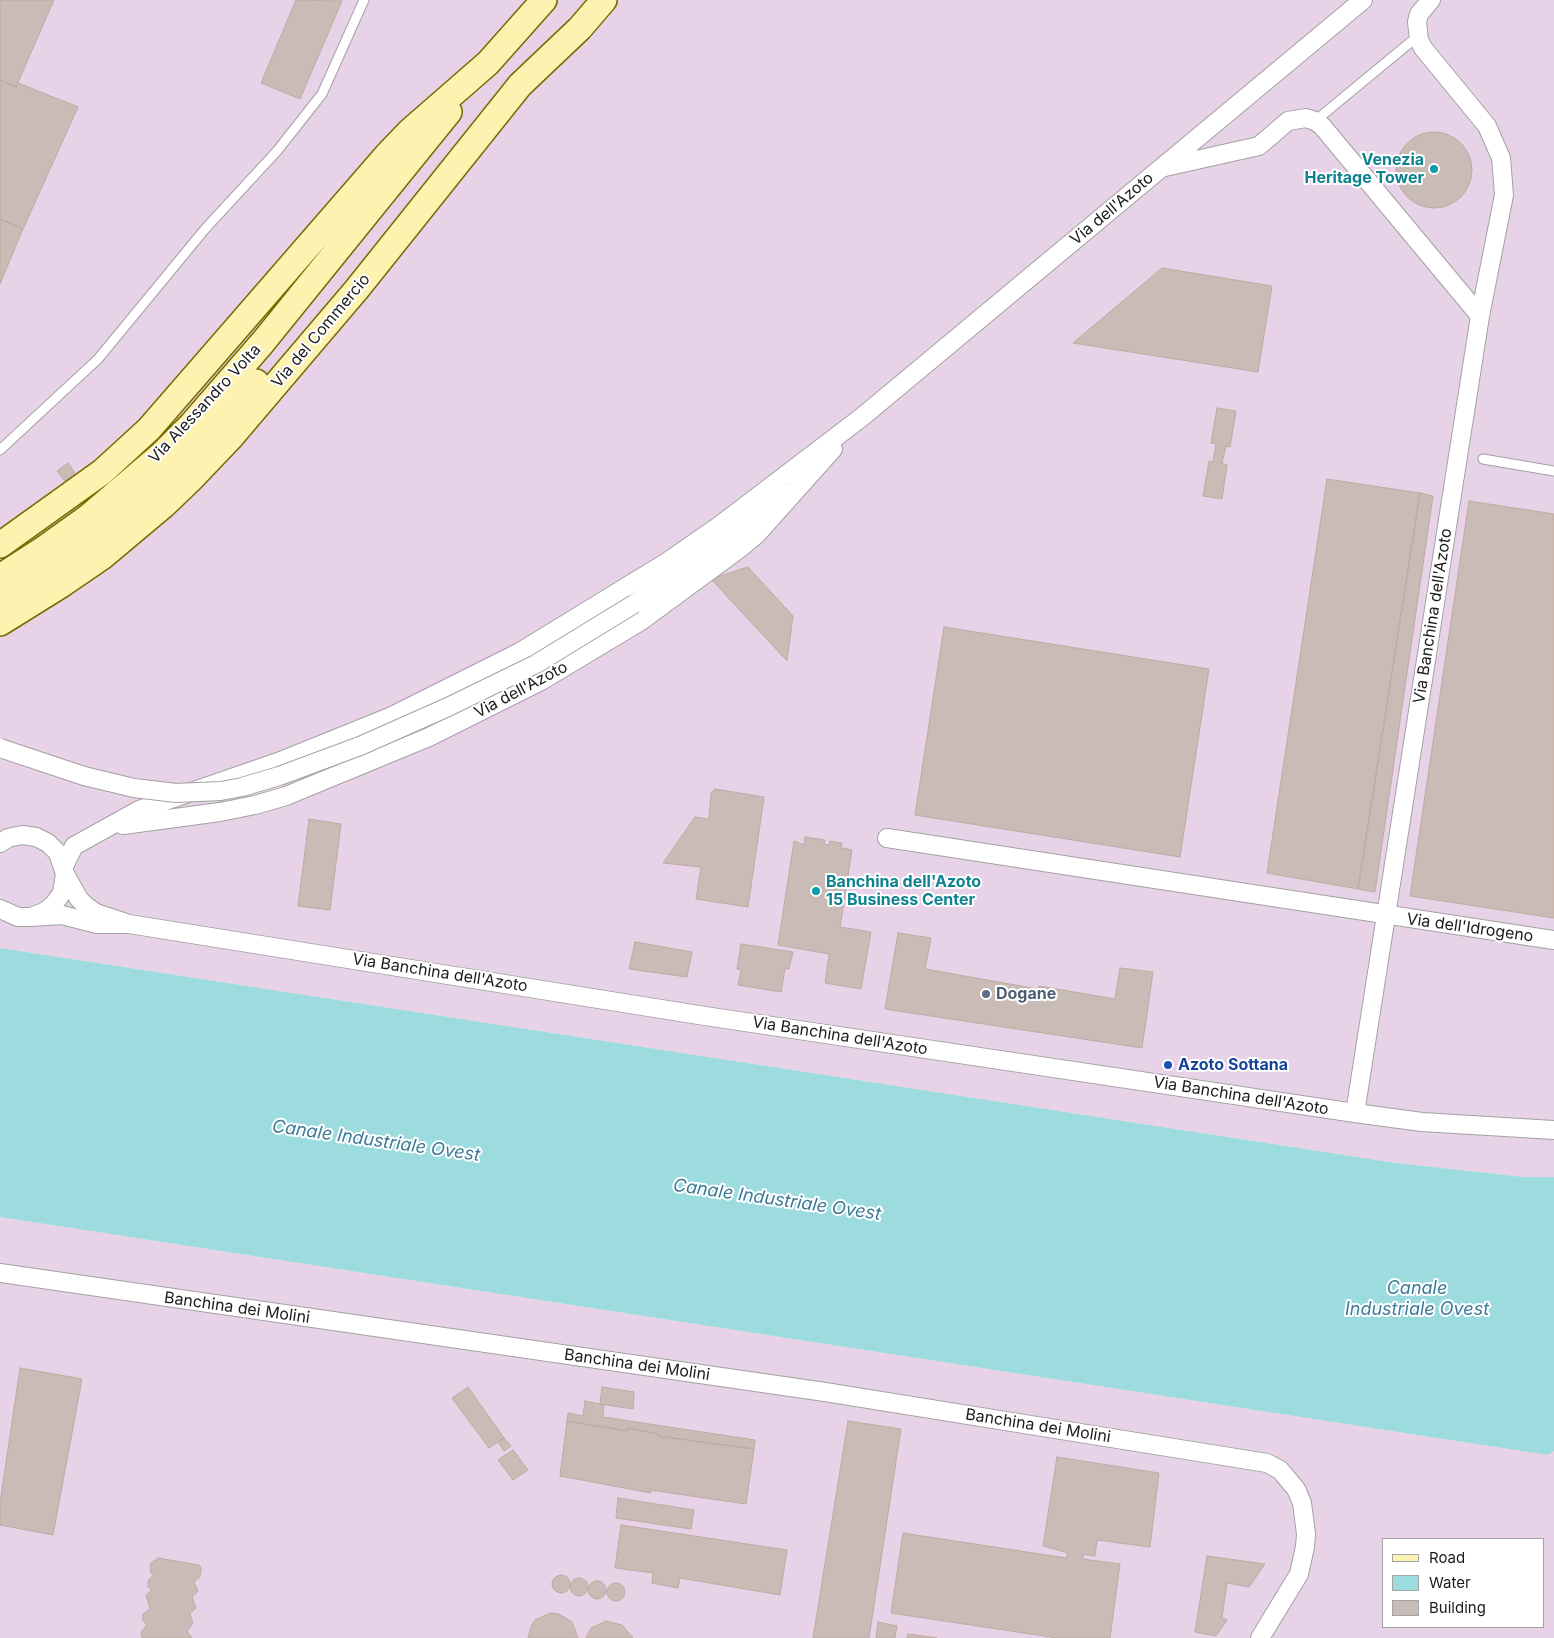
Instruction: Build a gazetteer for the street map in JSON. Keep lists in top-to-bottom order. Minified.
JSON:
{"streets":{"street":["Via dell'Azoto","Via del Commercio","Via Alessandro Volta","Via Banchina dell'Azoto","Via dell'Idrogeno","Banchina dei Molini"]},"crossings":[["Via Banchina dell'Azoto","Via dell'Idrogeno"]],"water":["Canale Industriale Ovest"],"places":["Venezia Heritage Tower","Banchina dell'Azoto 15 Business Center","Dogane","Azoto Sottana"],"legend":["Road","Water","Building"]}
